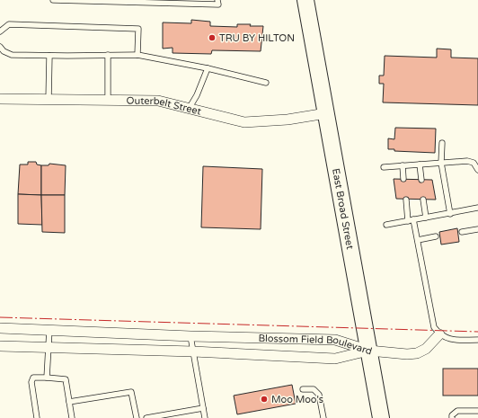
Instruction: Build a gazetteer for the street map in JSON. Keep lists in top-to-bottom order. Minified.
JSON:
{"streets":{"highway":["East Broad Street"],"street":["Outerbelt Street","Blossom Field Boulevard"]},"crossings":[["Outerbelt Street","East Broad Street"],["East Broad Street","Blossom Field Boulevard"]],"places":["TRU BY HILTON","Moo Moo's"]}
